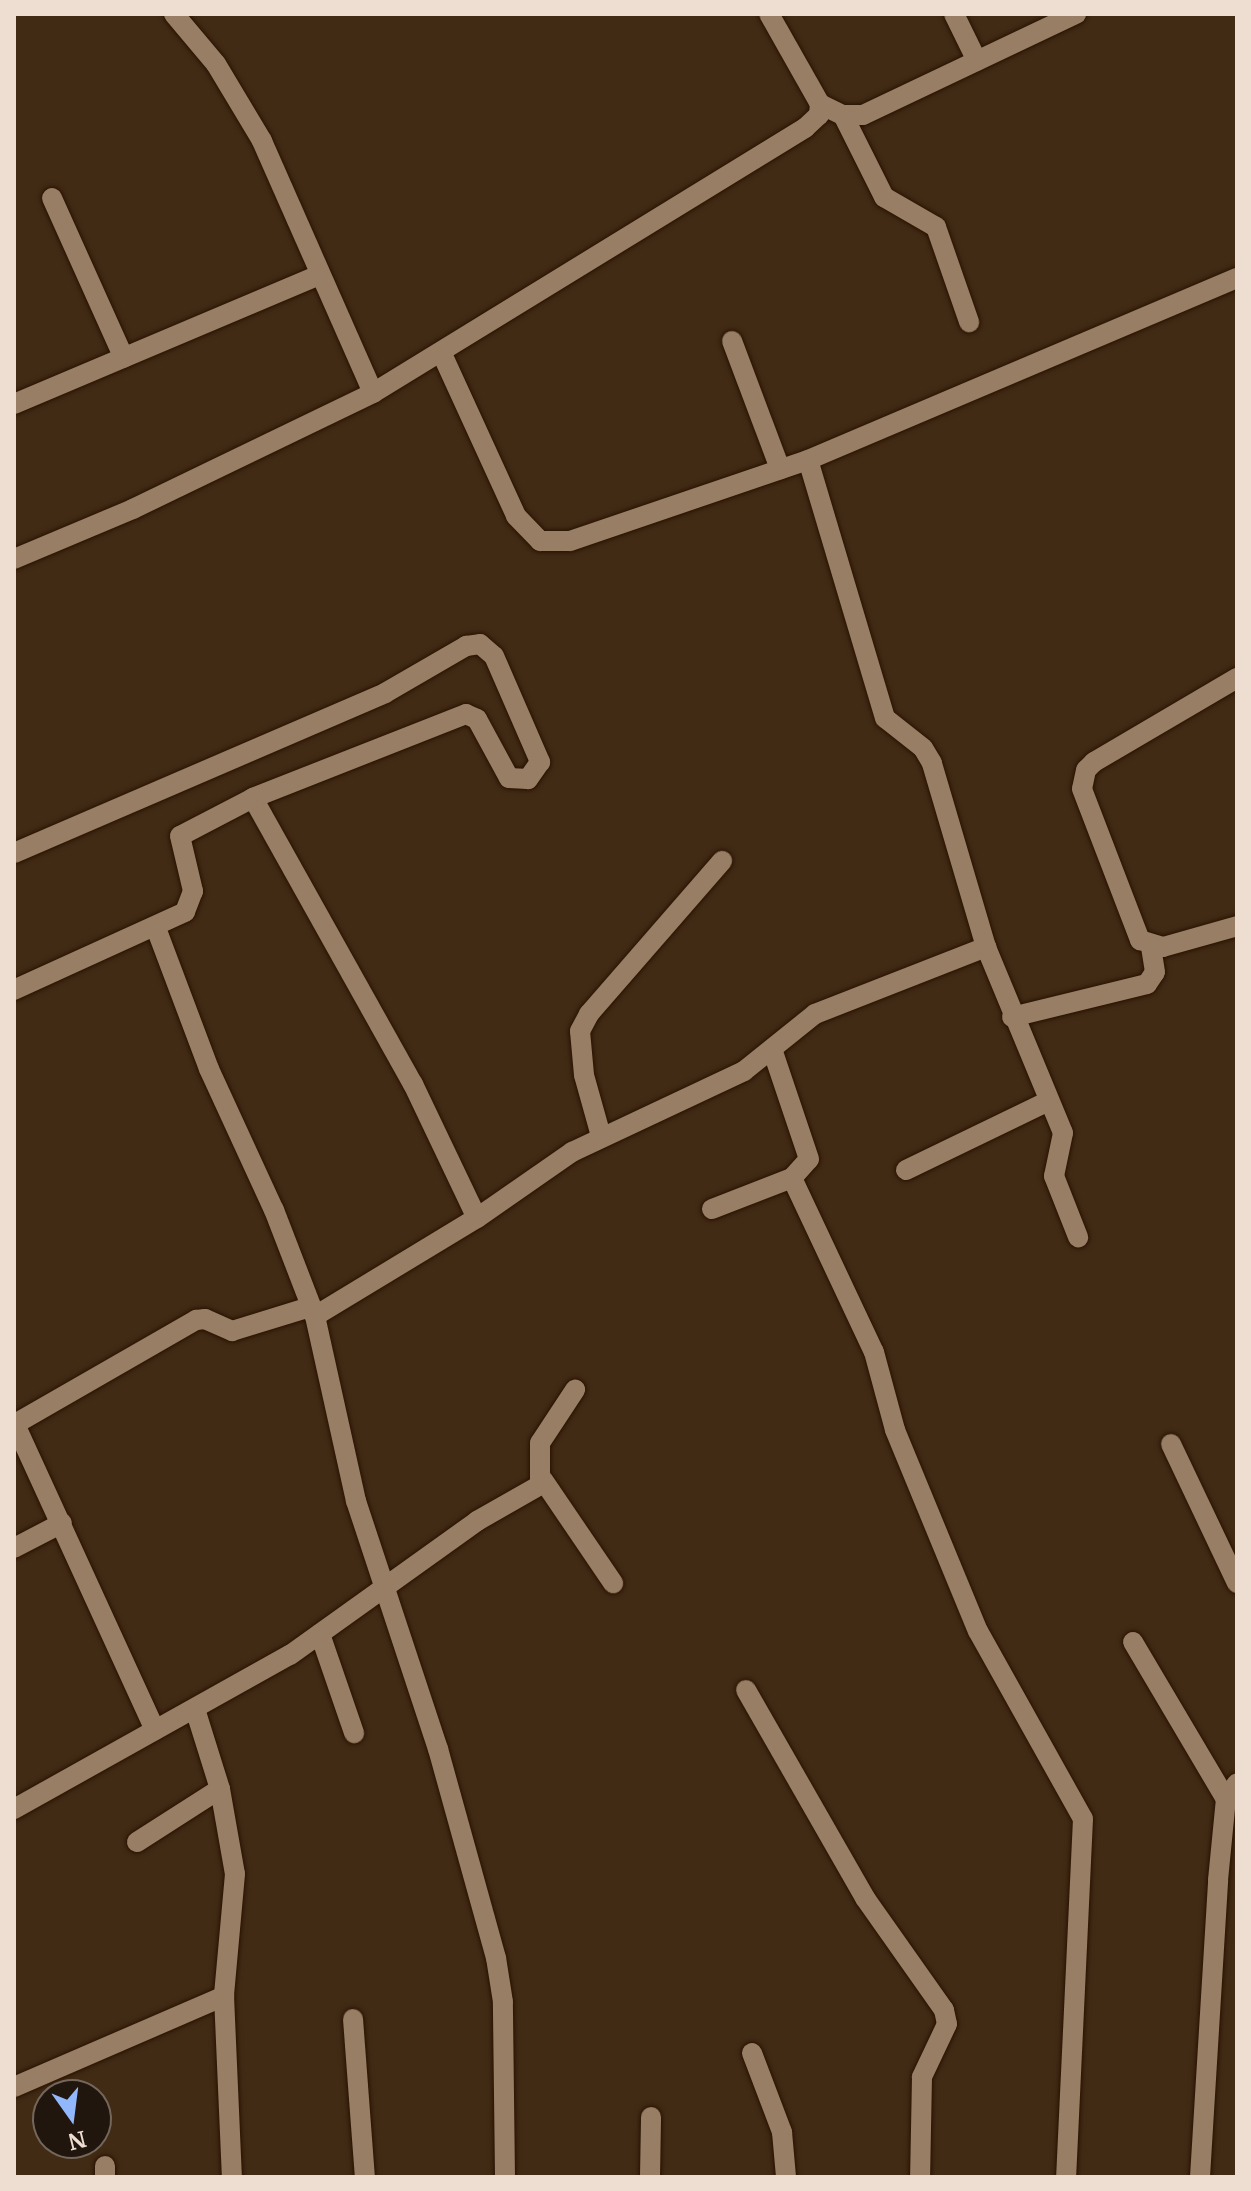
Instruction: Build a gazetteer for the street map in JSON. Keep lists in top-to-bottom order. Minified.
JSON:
{"north":"bottom"}
